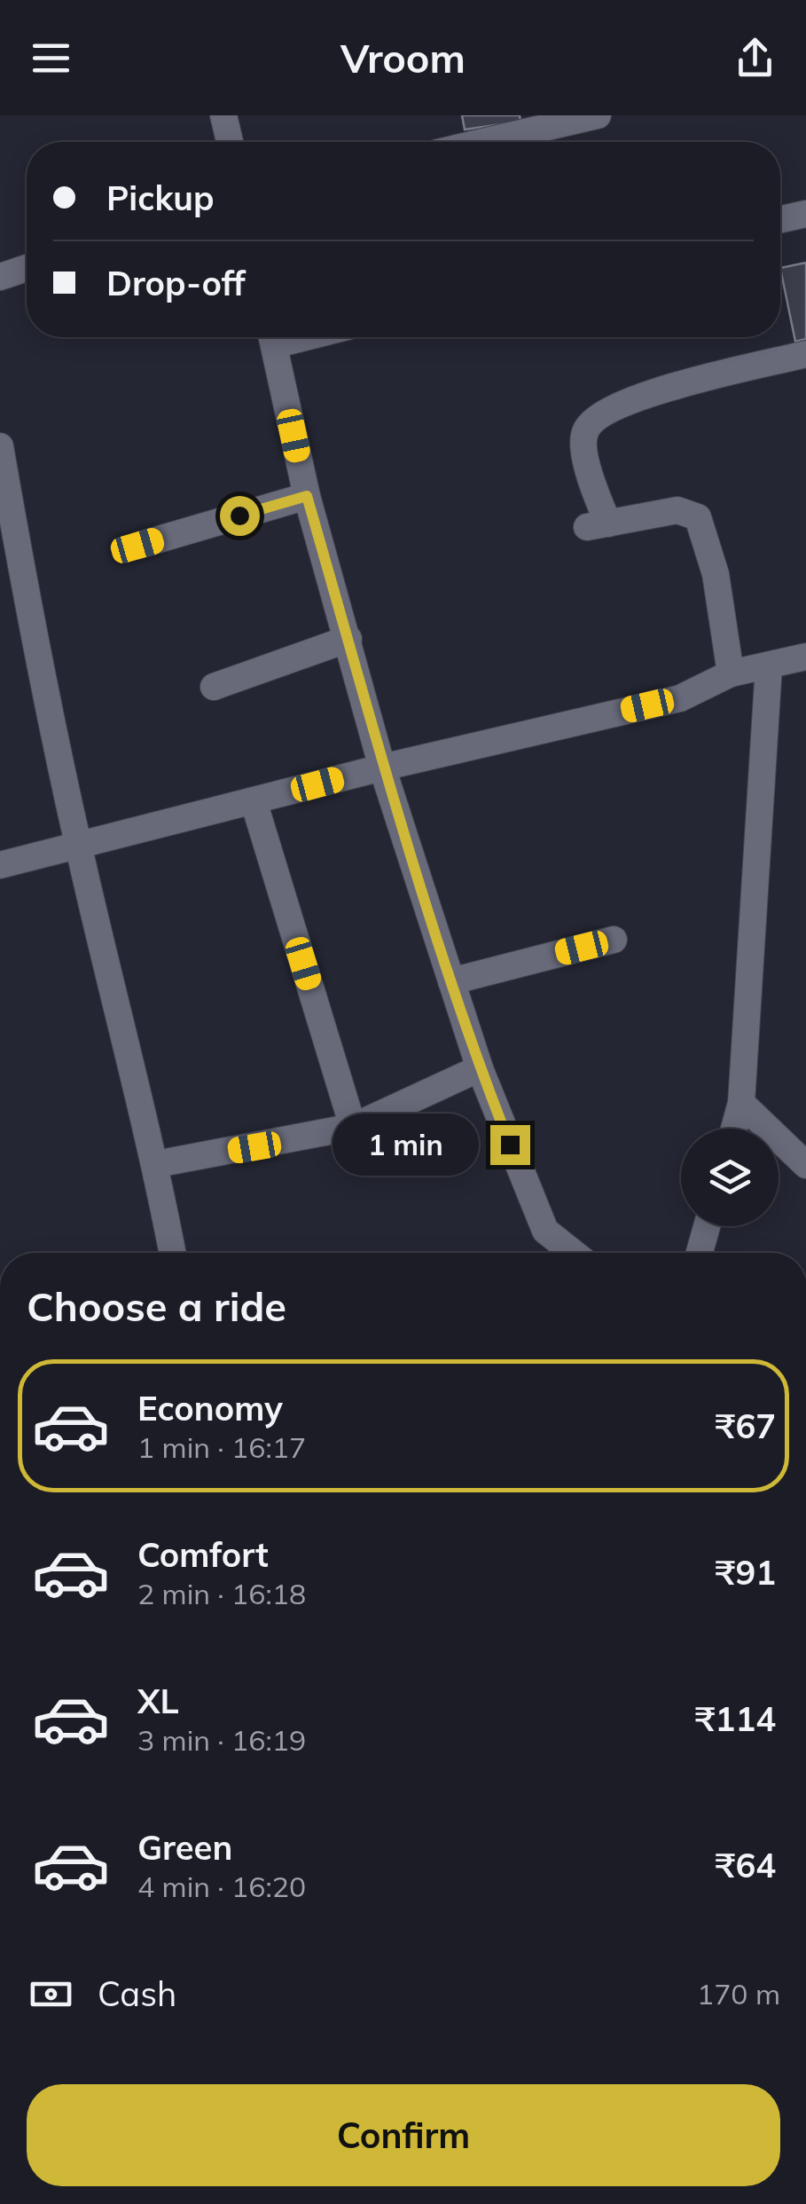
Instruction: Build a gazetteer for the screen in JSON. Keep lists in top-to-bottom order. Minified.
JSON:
{"page":{"header":"Vroom","banner":["Pickup","Drop-off"],"bubble":"1 min","heading":"Choose a ride","list":[{"name":"Economy","note":"1 min · 16:17","value":"₹67"},{"name":"Comfort","note":"2 min · 16:18","value":"₹91"},{"name":"XL","note":"3 min · 16:19","value":"₹114"},{"name":"Green","note":"4 min · 16:20","value":"₹64"}],"pay":["Cash","170 m"],"buttons":"Confirm"}}
